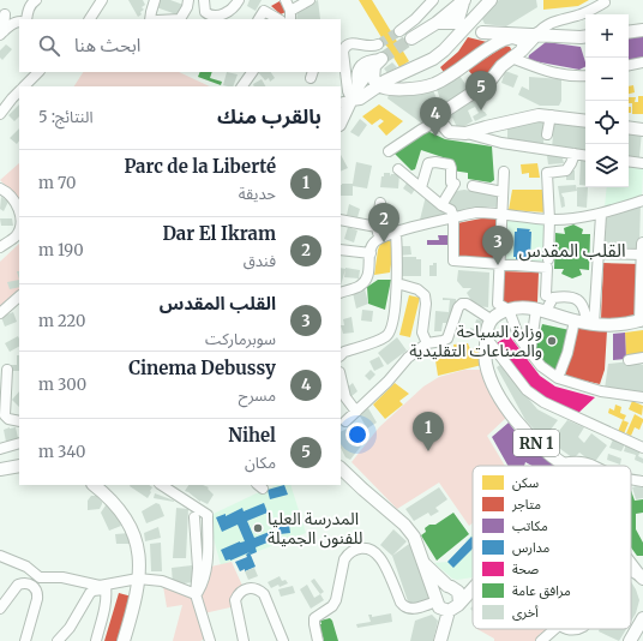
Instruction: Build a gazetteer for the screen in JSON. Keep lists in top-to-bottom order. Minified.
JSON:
{"streets":{"main road":["RN 1"]},"districts":["القلب المقدس"],"places":["وزارة السياحة والصناعات التقليدية","المدرسة العليا للفنون الجميلة"],"legend":["سكن","متاجر","مكاتب","مدارس","صحة","مرافق عامة","أخرى"],"page":{"map_buttons":["+","−"],"search":"ابحث هنا","pins":["5","4","2","3","1"],"heading":["بالقرب منك","النتائج: 5"],"list":[{"mark":"1","name":"Parc de la Liberté","note":"حديقة","value":"70 m"},{"mark":"2","name":"Dar El Ikram","note":"فندق","value":"190 m"},{"mark":"3","name":"القلب المقدس","note":"سوبرماركت","value":"220 m"},{"mark":"4","name":"Cinema Debussy","note":"مسرح","value":"300 m"},{"mark":"5","name":"Nihel","note":"مكان","value":"340 m"}]}}
